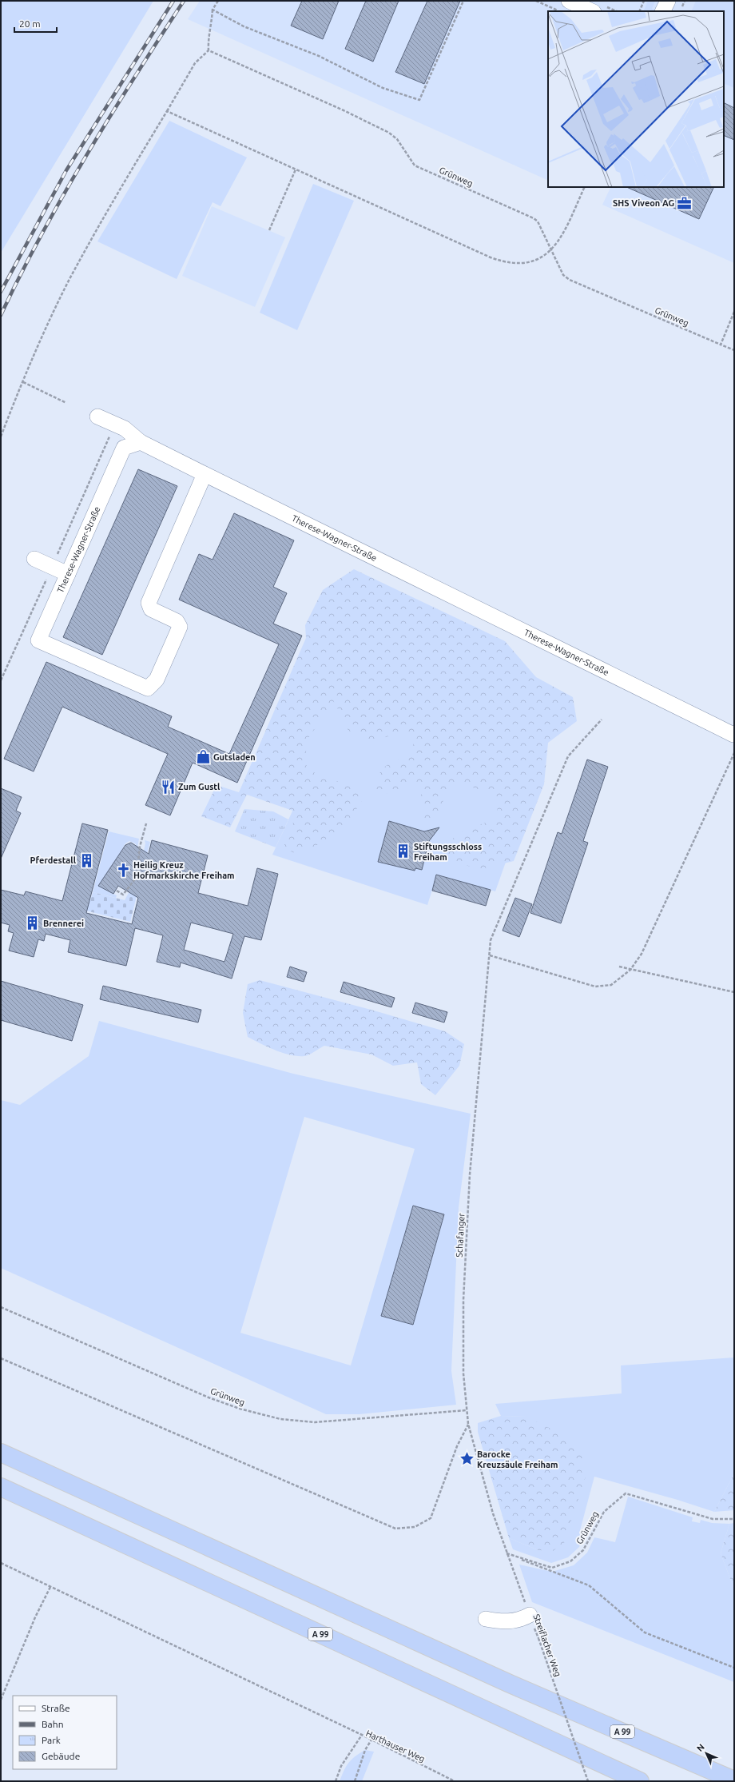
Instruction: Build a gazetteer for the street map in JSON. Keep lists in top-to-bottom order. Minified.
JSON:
{"streets":{"highway":["A 99"],"street":["Therese-Wagner-Straße"],"path":["Grünweg","Schafanger","Streiflacher Weg","Harthauser Weg"]},"crossings":[["Grünweg","Schafanger"],["Grünweg","Streiflacher Weg"],["Schafanger","Streiflacher Weg"]],"places":{"office":["SHS Viveon AG"],"shop":["Gutsladen"],"restaurant":["Zum Gustl"],"building":["Stiftungsschloss Freiham","Pferdestall","Brennerei"],"church":["Heilig Kreuz Hofmarkskirche Freiham"],"place":["Barocke Kreuzsäule Freiham"]},"legend":["Straße","Bahn","Park","Gebäude"],"scale_bar":"20 m","north":"top left"}
